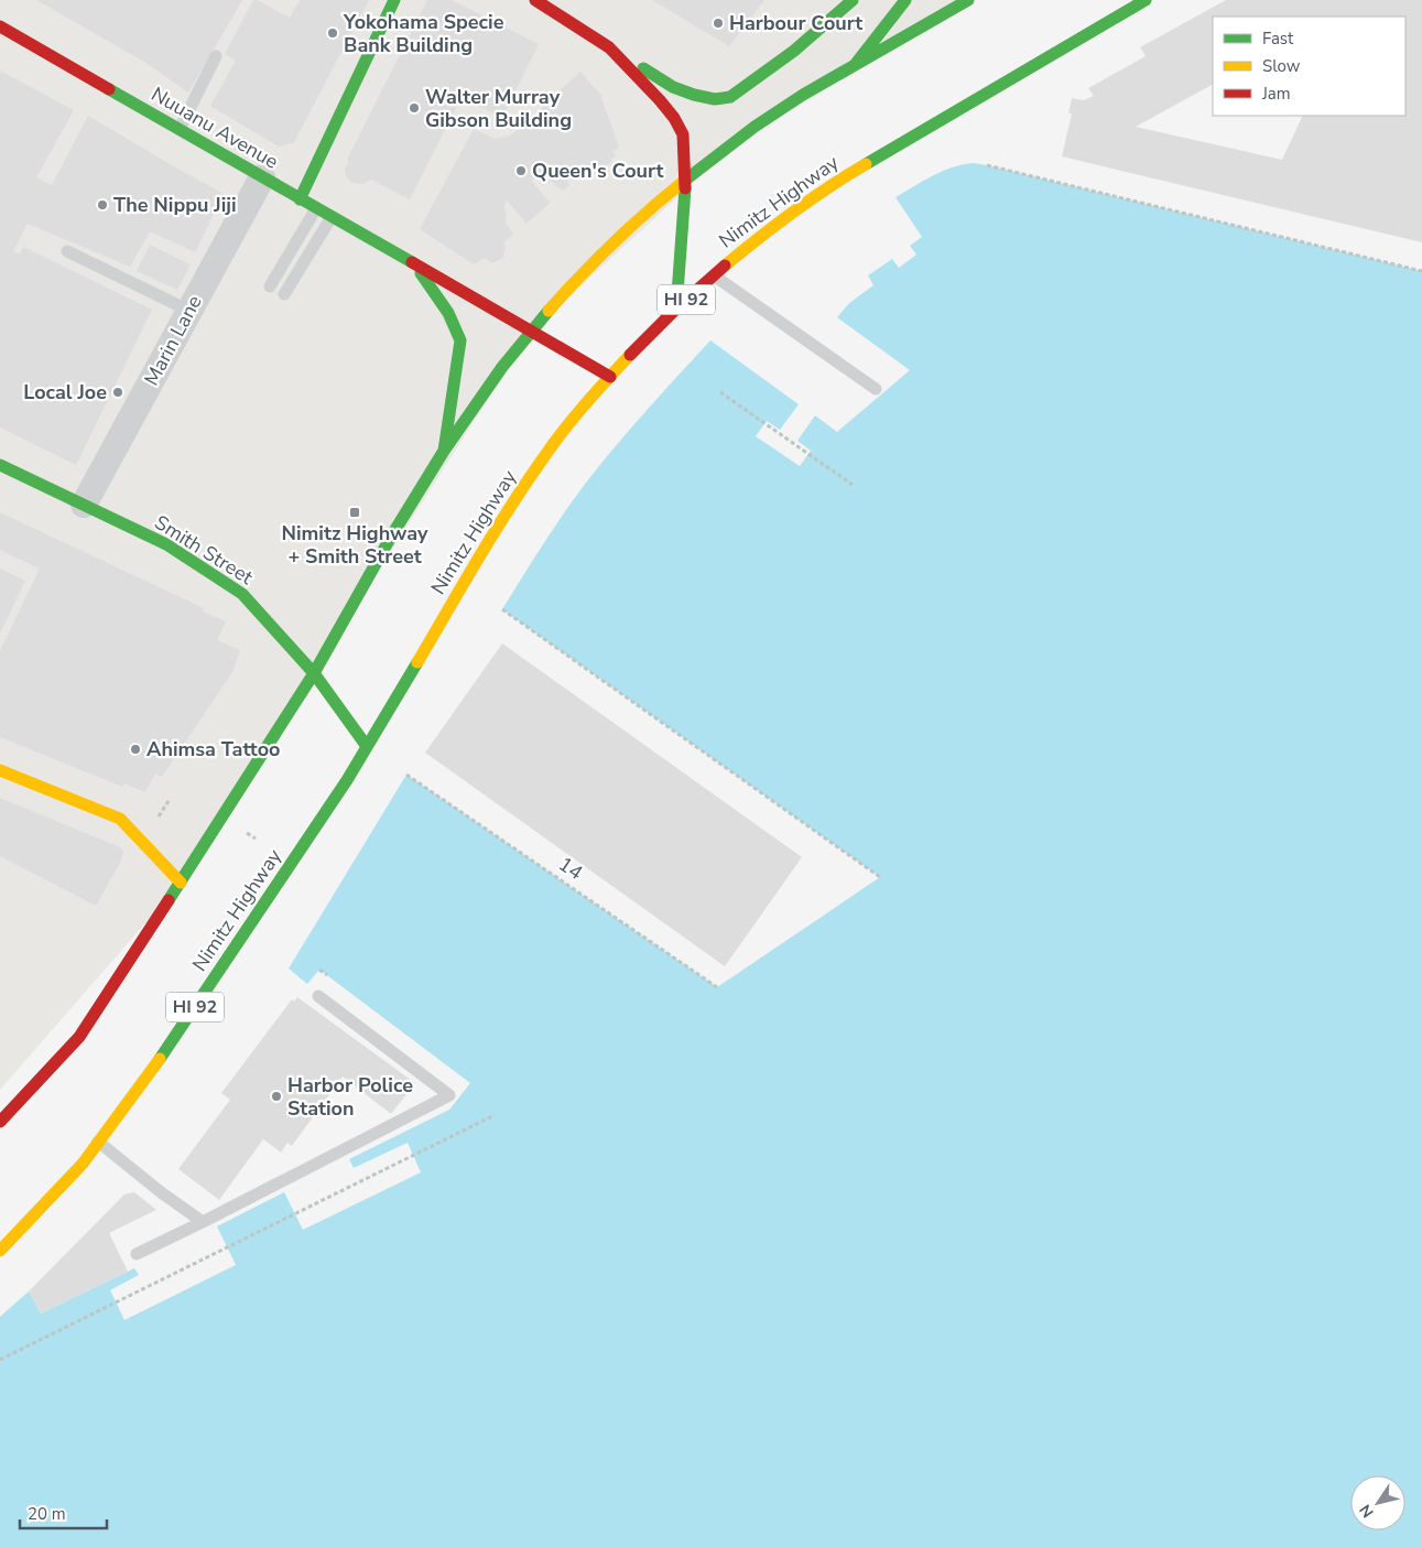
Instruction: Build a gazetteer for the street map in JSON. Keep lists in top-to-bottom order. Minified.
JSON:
{"streets":{"main road":["Nuuanu Avenue","Nimitz Highway","HI 92","Smith Street"],"street":["Marin Lane"],"path":["14"]},"crossings":[["Nuuanu Avenue","Nimitz Highway"],["Nuuanu Avenue","Marin Lane"],["Nimitz Highway","Smith Street"],["Marin Lane","Smith Street"]],"places":{"other":["Harbour Court","Yokohama Specie Bank Building","Walter Murray Gibson Building","Queen's Court","The Nippu Jiji","Local Joe","Ahimsa Tattoo","Harbor Police Station"],"transit":["Nimitz Highway + Smith Street"]},"legend":["Fast","Slow","Jam"],"scale_bar":"20 m","north":"bottom left"}
